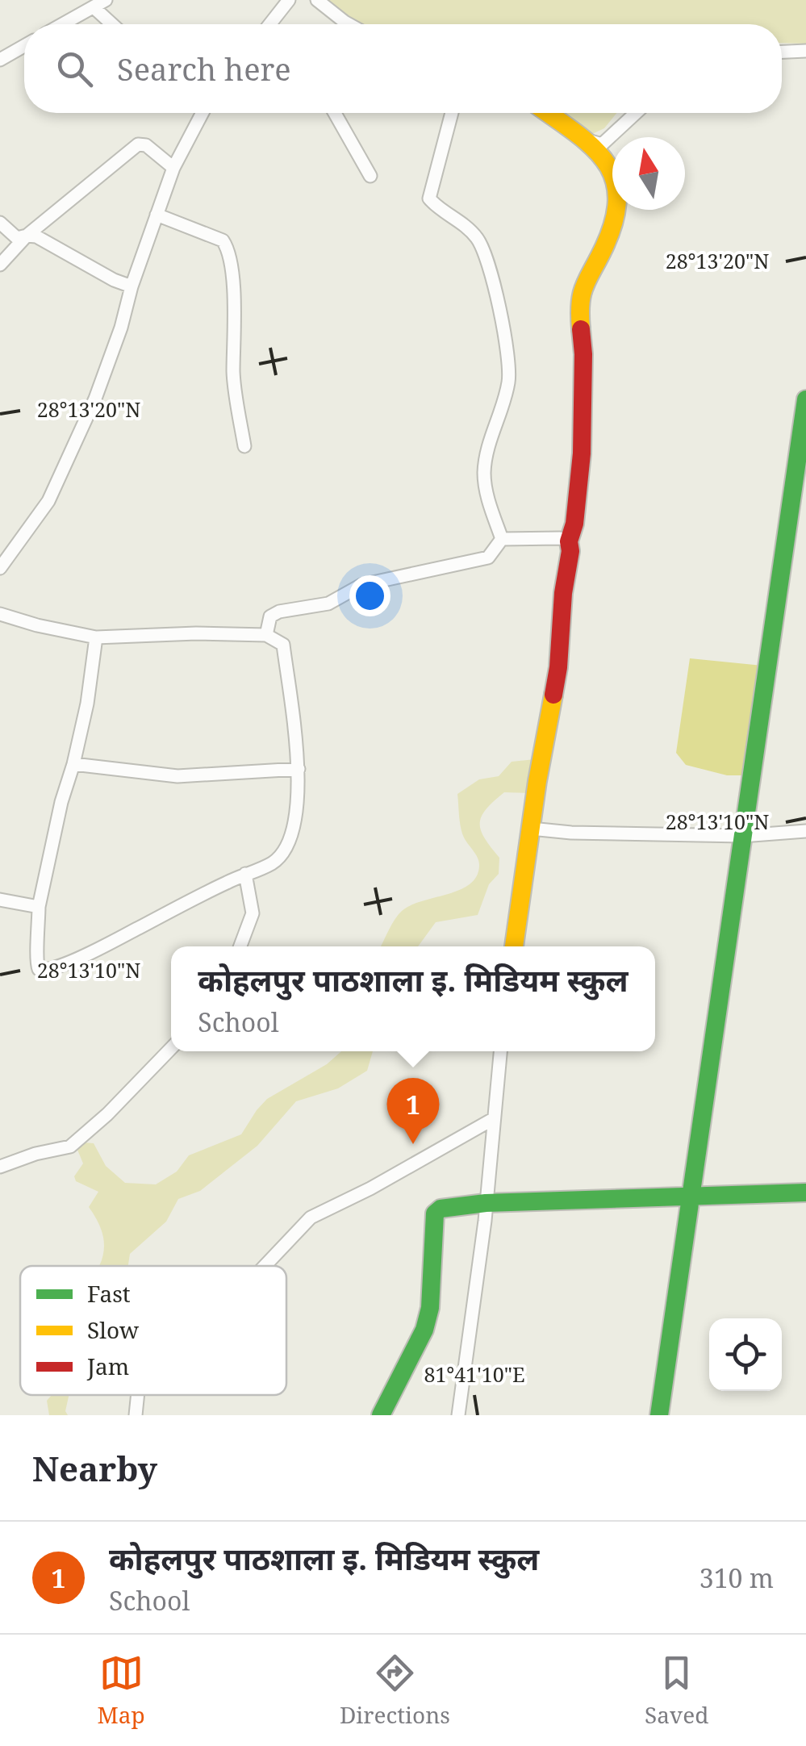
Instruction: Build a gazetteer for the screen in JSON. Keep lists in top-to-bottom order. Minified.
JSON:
{"legend":["Fast","Slow","Jam"],"north":"top","page":{"search":"Search here","popup":["कोहलपुर पाठशाला इ. मिडियम स्कुल","School"],"pins":"1","heading":"Nearby","list":[{"mark":"1","name":"कोहलपुर पाठशाला इ. मिडियम स्कुल","note":"School","value":"310 m"}],"nav":["Map","Directions","Saved"]},"coordinates":["28°13'20\"N","28°13'10\"N","81°41'10\"E"]}
